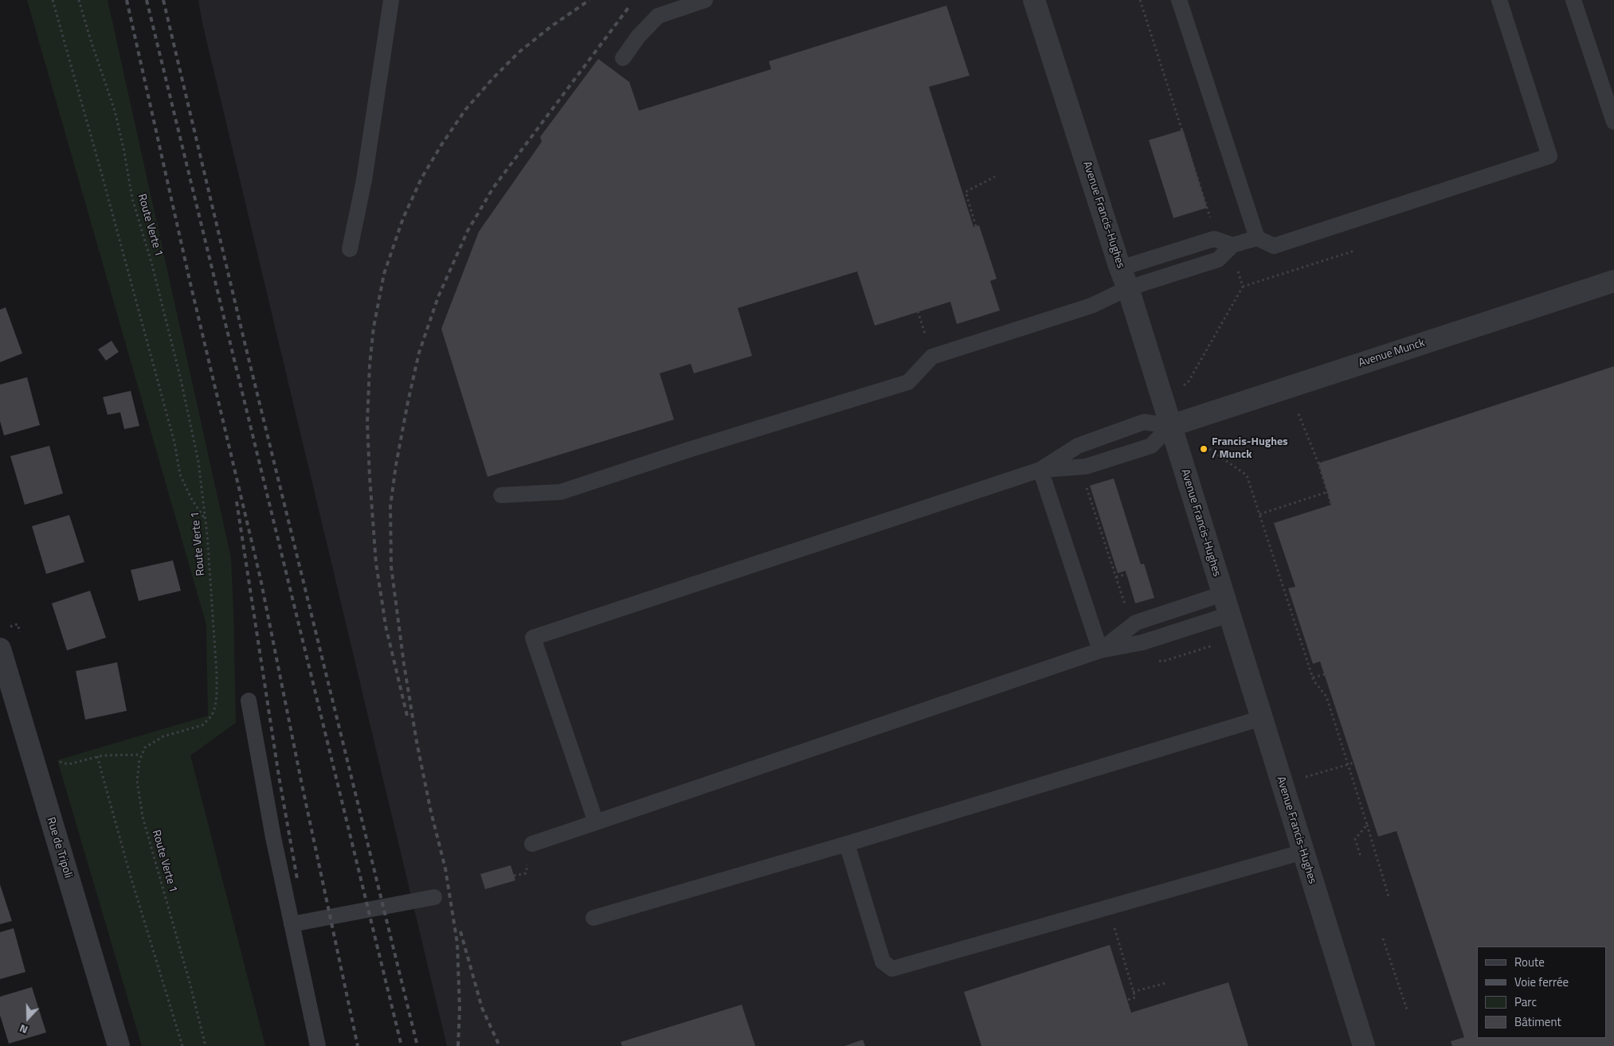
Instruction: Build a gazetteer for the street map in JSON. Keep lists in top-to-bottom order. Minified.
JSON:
{"streets":{"street":["Avenue Francis-Hughes","Avenue Munck","Rue de Tripoli"],"path":["Route Verte 1"]},"crossings":[["Avenue Francis-Hughes","Avenue Munck"]],"places":["Francis-Hughes / Munck"],"legend":["Route","Voie ferrée","Parc","Bâtiment"],"north":"bottom"}
